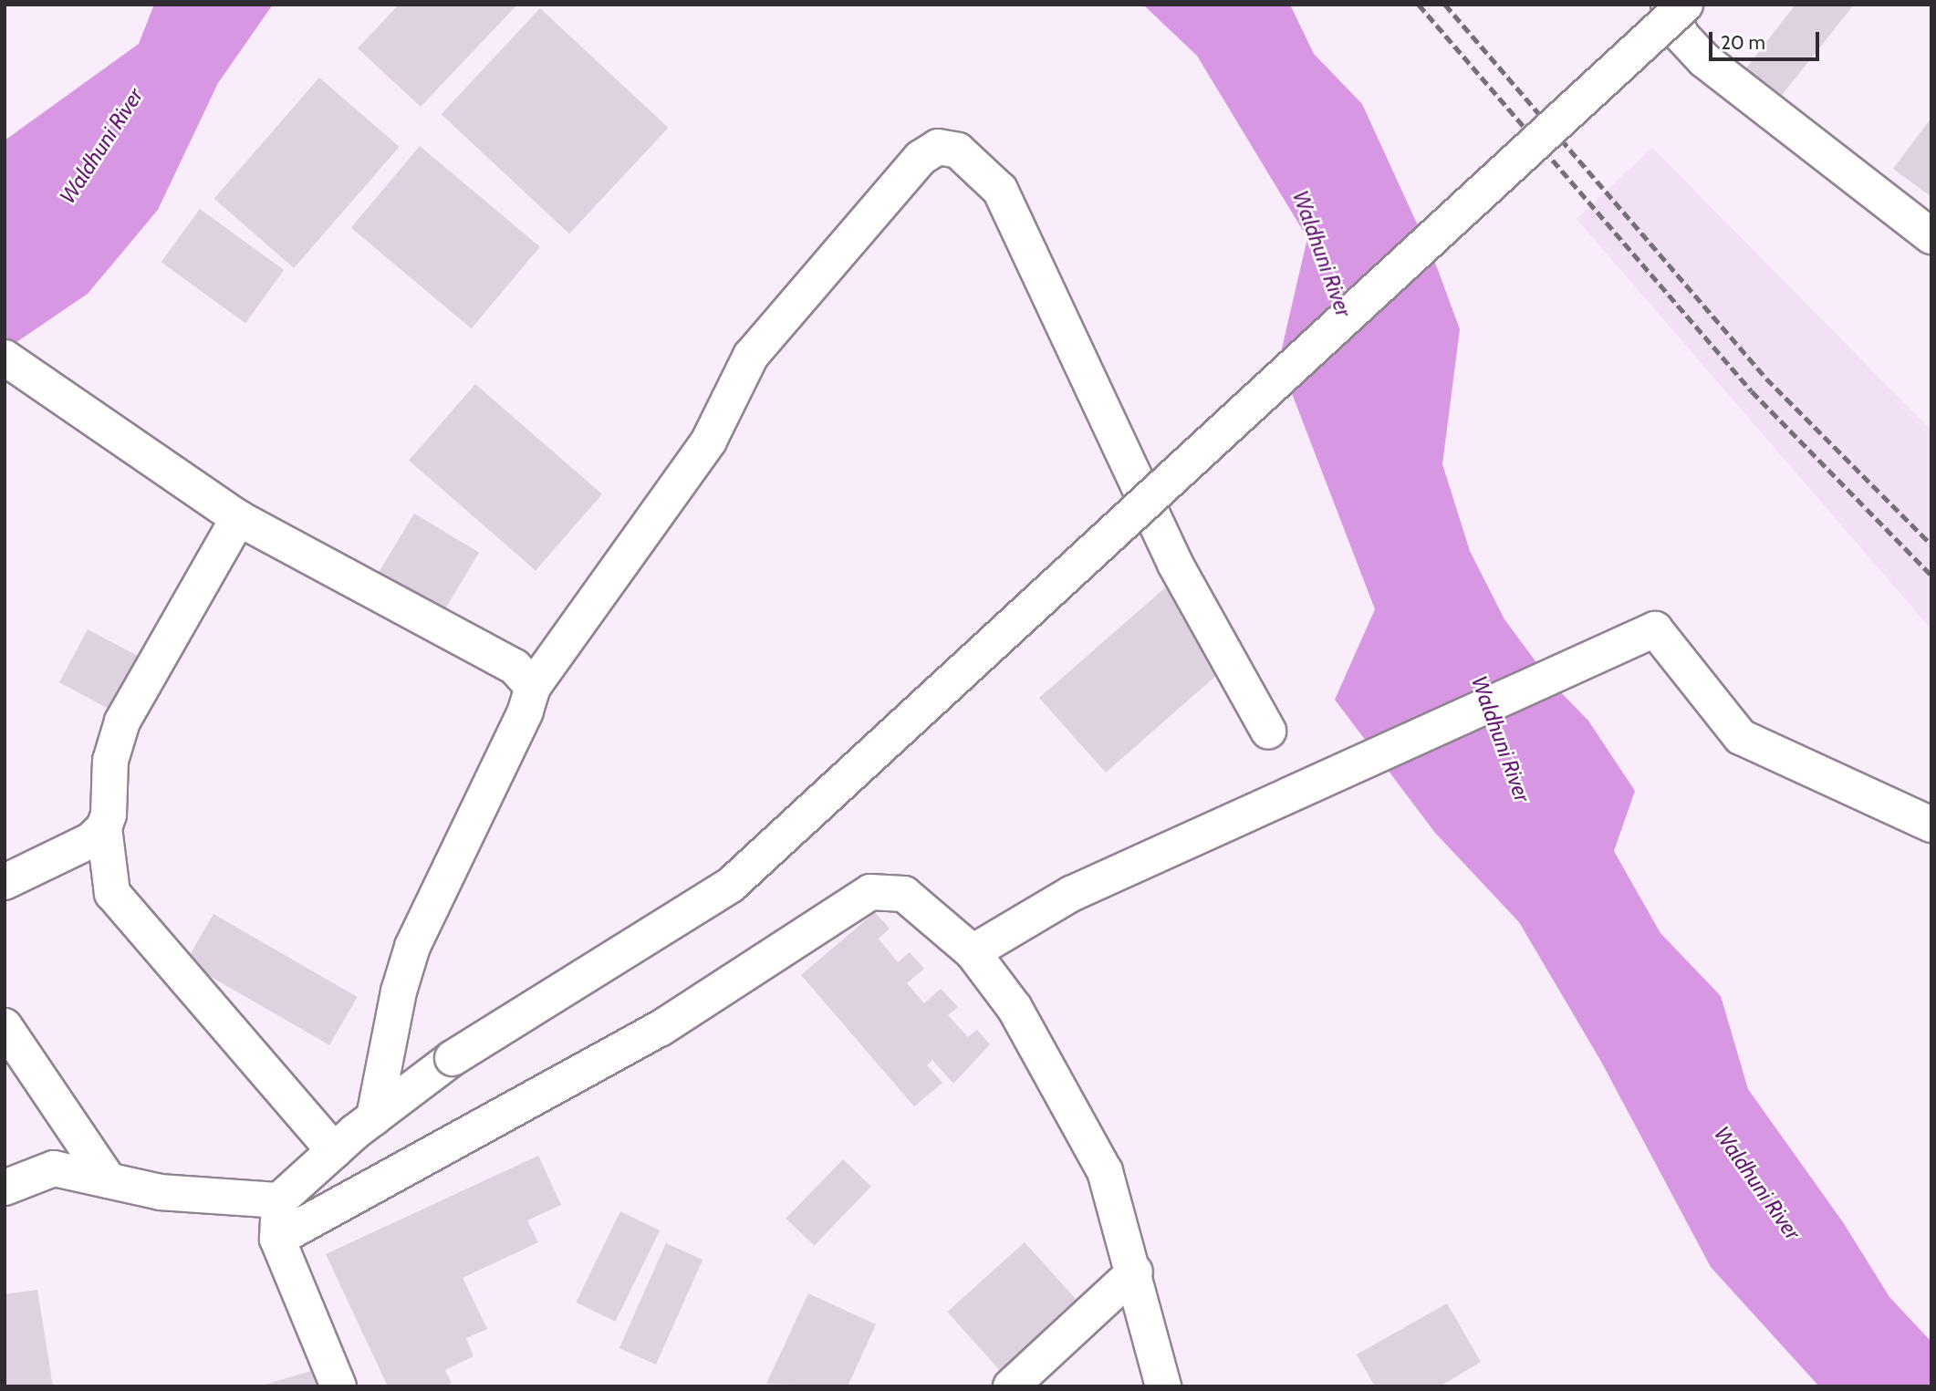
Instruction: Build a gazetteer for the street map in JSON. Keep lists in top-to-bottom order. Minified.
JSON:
{"water":["Waldhuni River"],"scale_bar":"20 m"}
